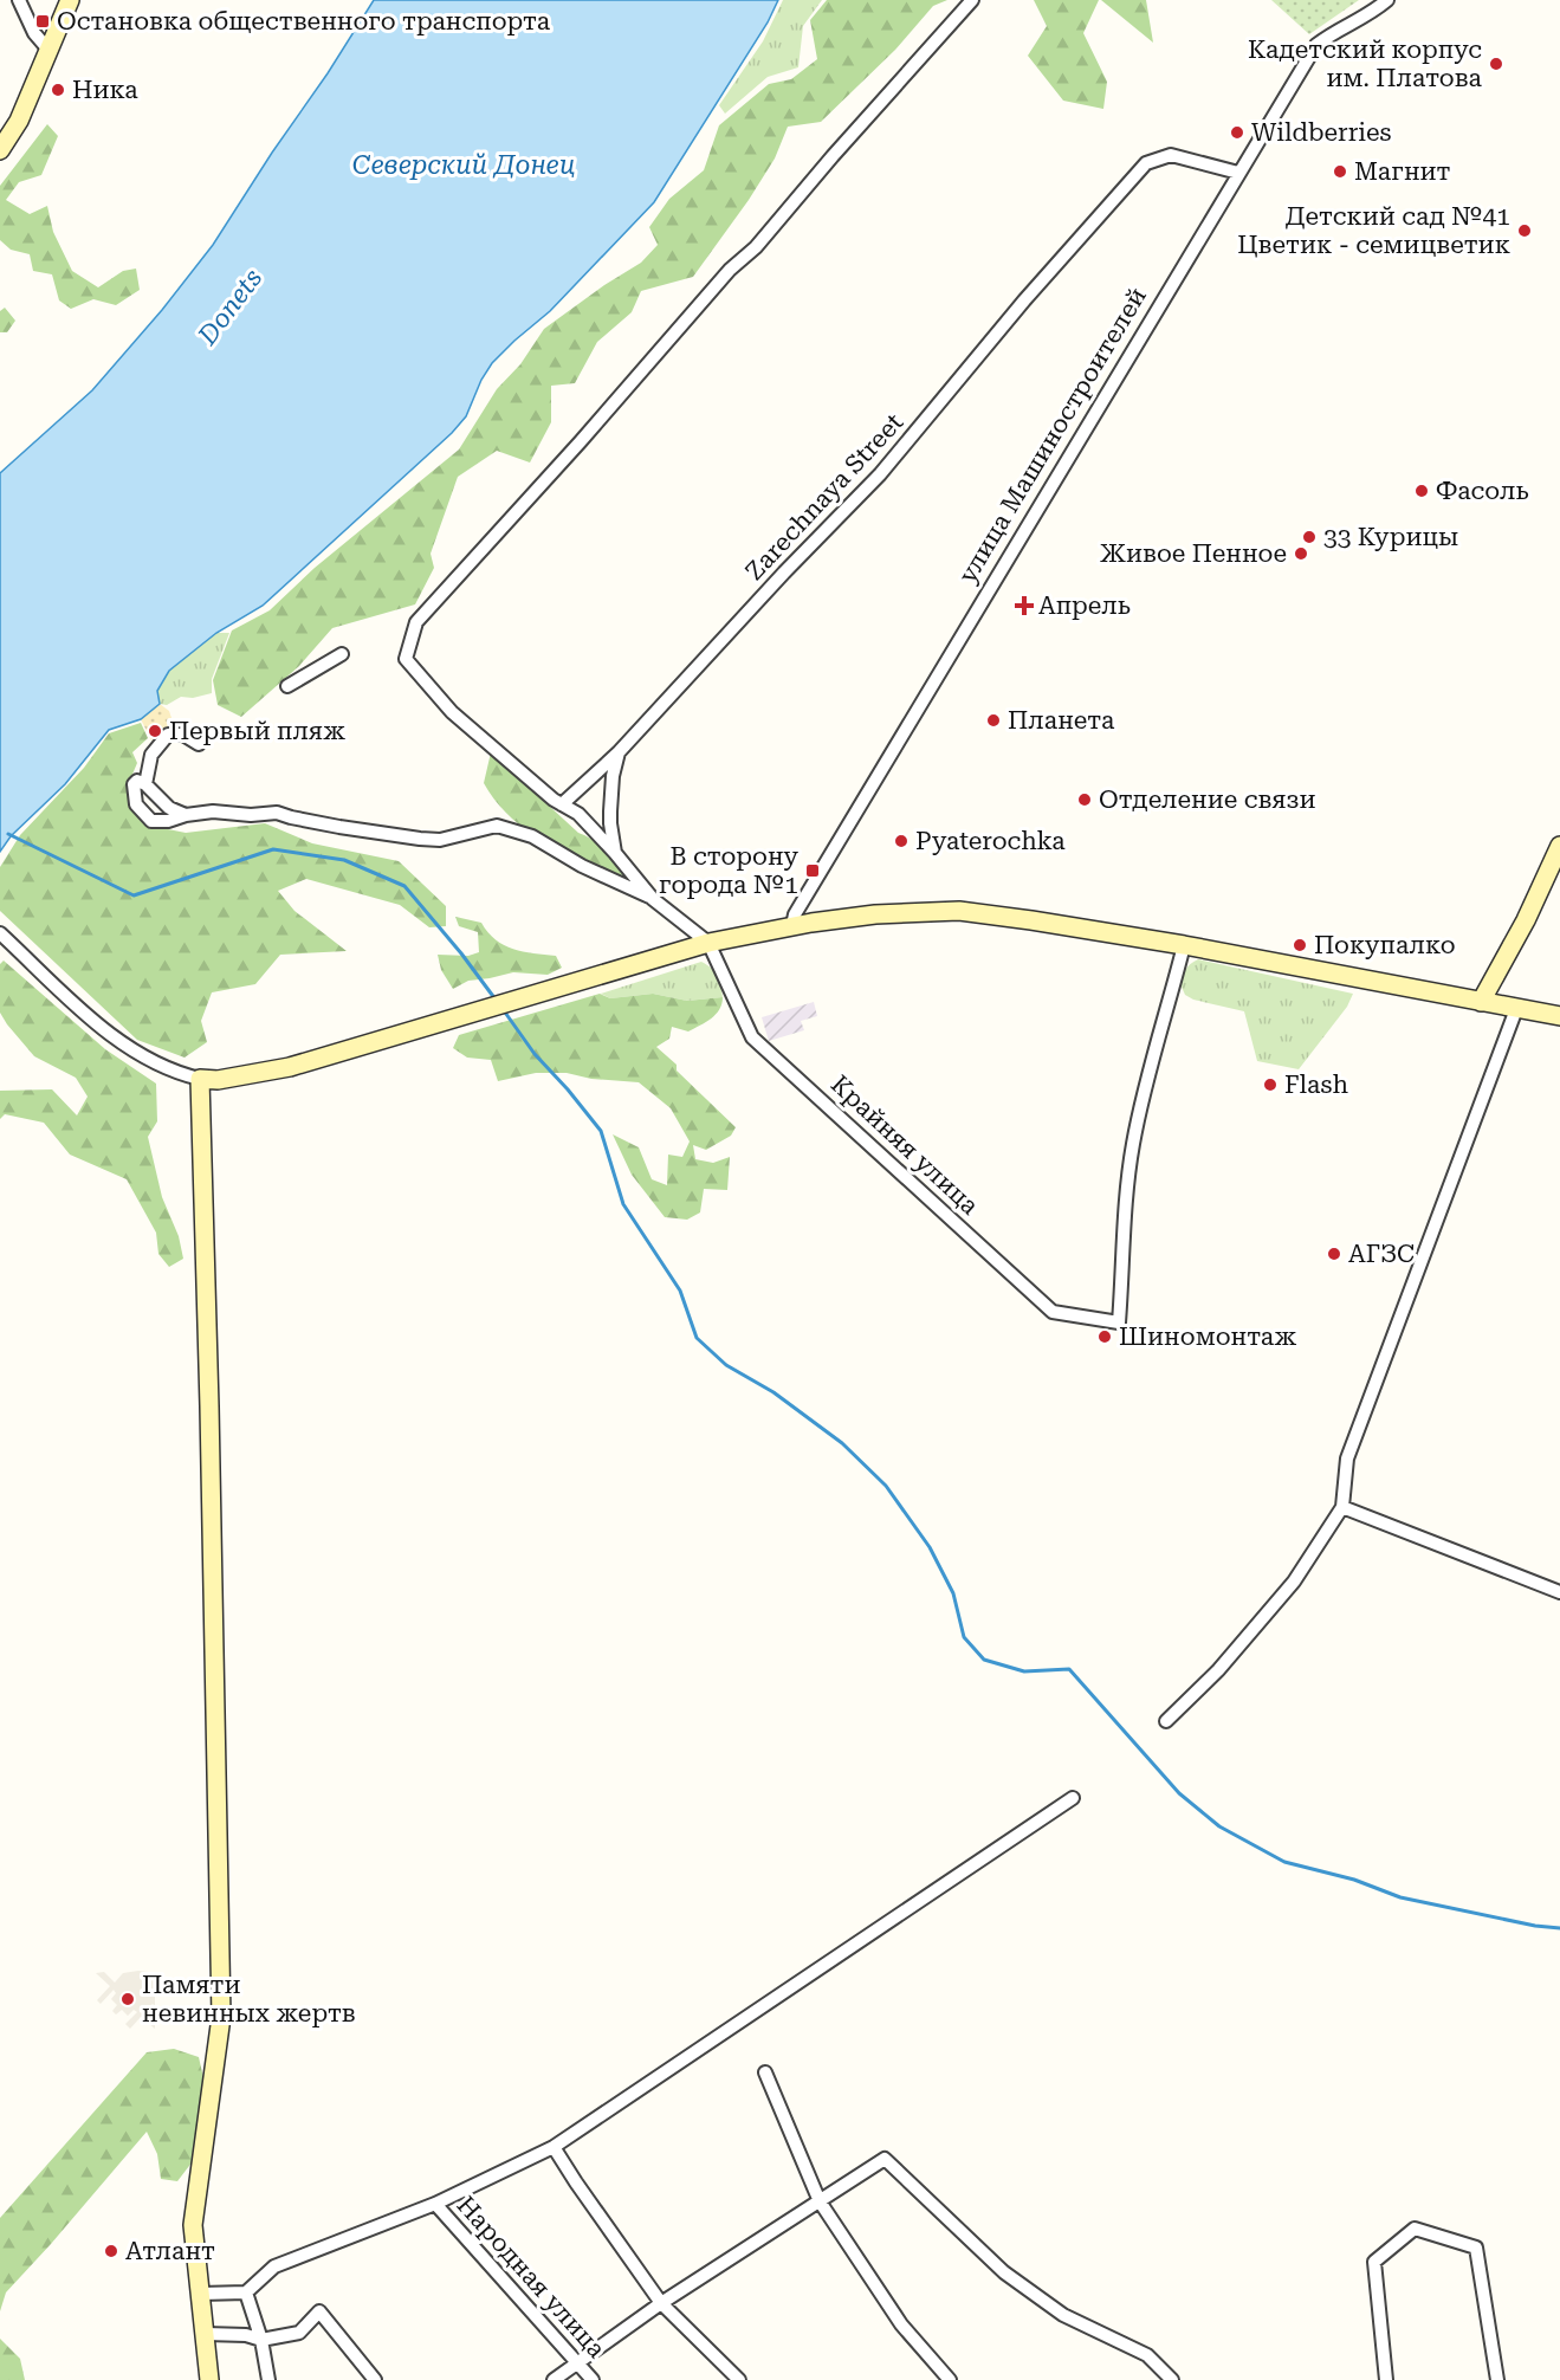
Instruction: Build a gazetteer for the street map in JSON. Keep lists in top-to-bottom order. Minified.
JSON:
{"streets":{"street":["улица Машиностроителей","Zarechnaya Street","Крайняя улица","Народная улица"]},"crossings":[["улица Машиностроителей","Zarechnaya Street"]],"water":["Северский Донец","Donets"],"places":{"transit":["Остановка общественного транспорта","В сторону города №1"],"other":["Кадетский корпус им. Платова","Ника","Wildberries","Магнит","Детский сад №41 Цветик - семицветик","Фасоль","33 Курицы","Живое Пенное","Планета","Первый пляж","Отделение связи","Pyaterochka","Покупалко","Flash","АГЗС","Шиномонтаж","Памяти невинных жертв","Атлант"],"health":["Апрель"]}}
